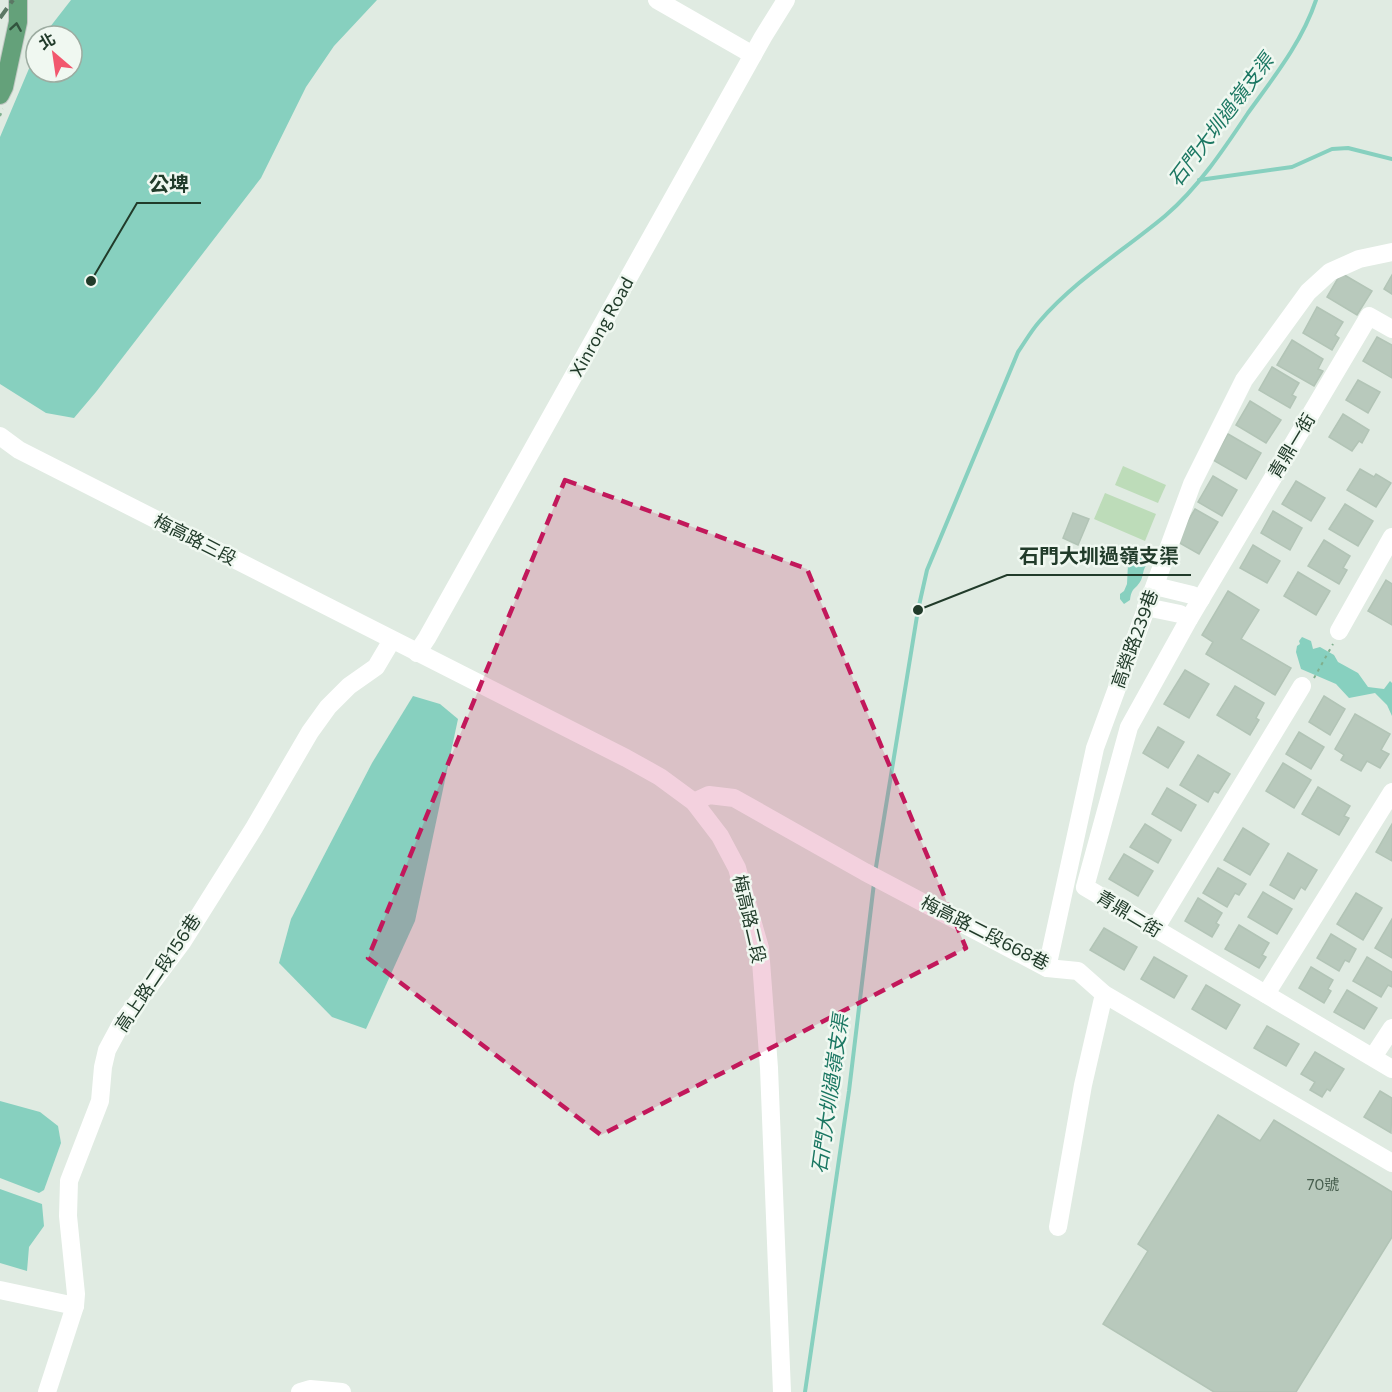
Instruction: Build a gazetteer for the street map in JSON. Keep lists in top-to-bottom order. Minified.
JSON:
{"streets":{"street":["Xinrong Road","青鼎一街","梅高路三段","高榮路239巷","青鼎二街","梅高路二段","梅高路二段668巷","高上路二段156巷"]},"crossings":[["Xinrong Road","梅高路二段"],["梅高路三段","梅高路二段"],["梅高路三段","高上路二段156巷"],["高榮路239巷","梅高路二段668巷"],["梅高路二段","梅高路二段668巷"],["梅高路二段","高上路二段156巷"]],"water":["石門大圳過嶺支渠"],"places":["公埤","石門大圳過嶺支渠"],"house_numbers":["70號"],"north":"top left"}
